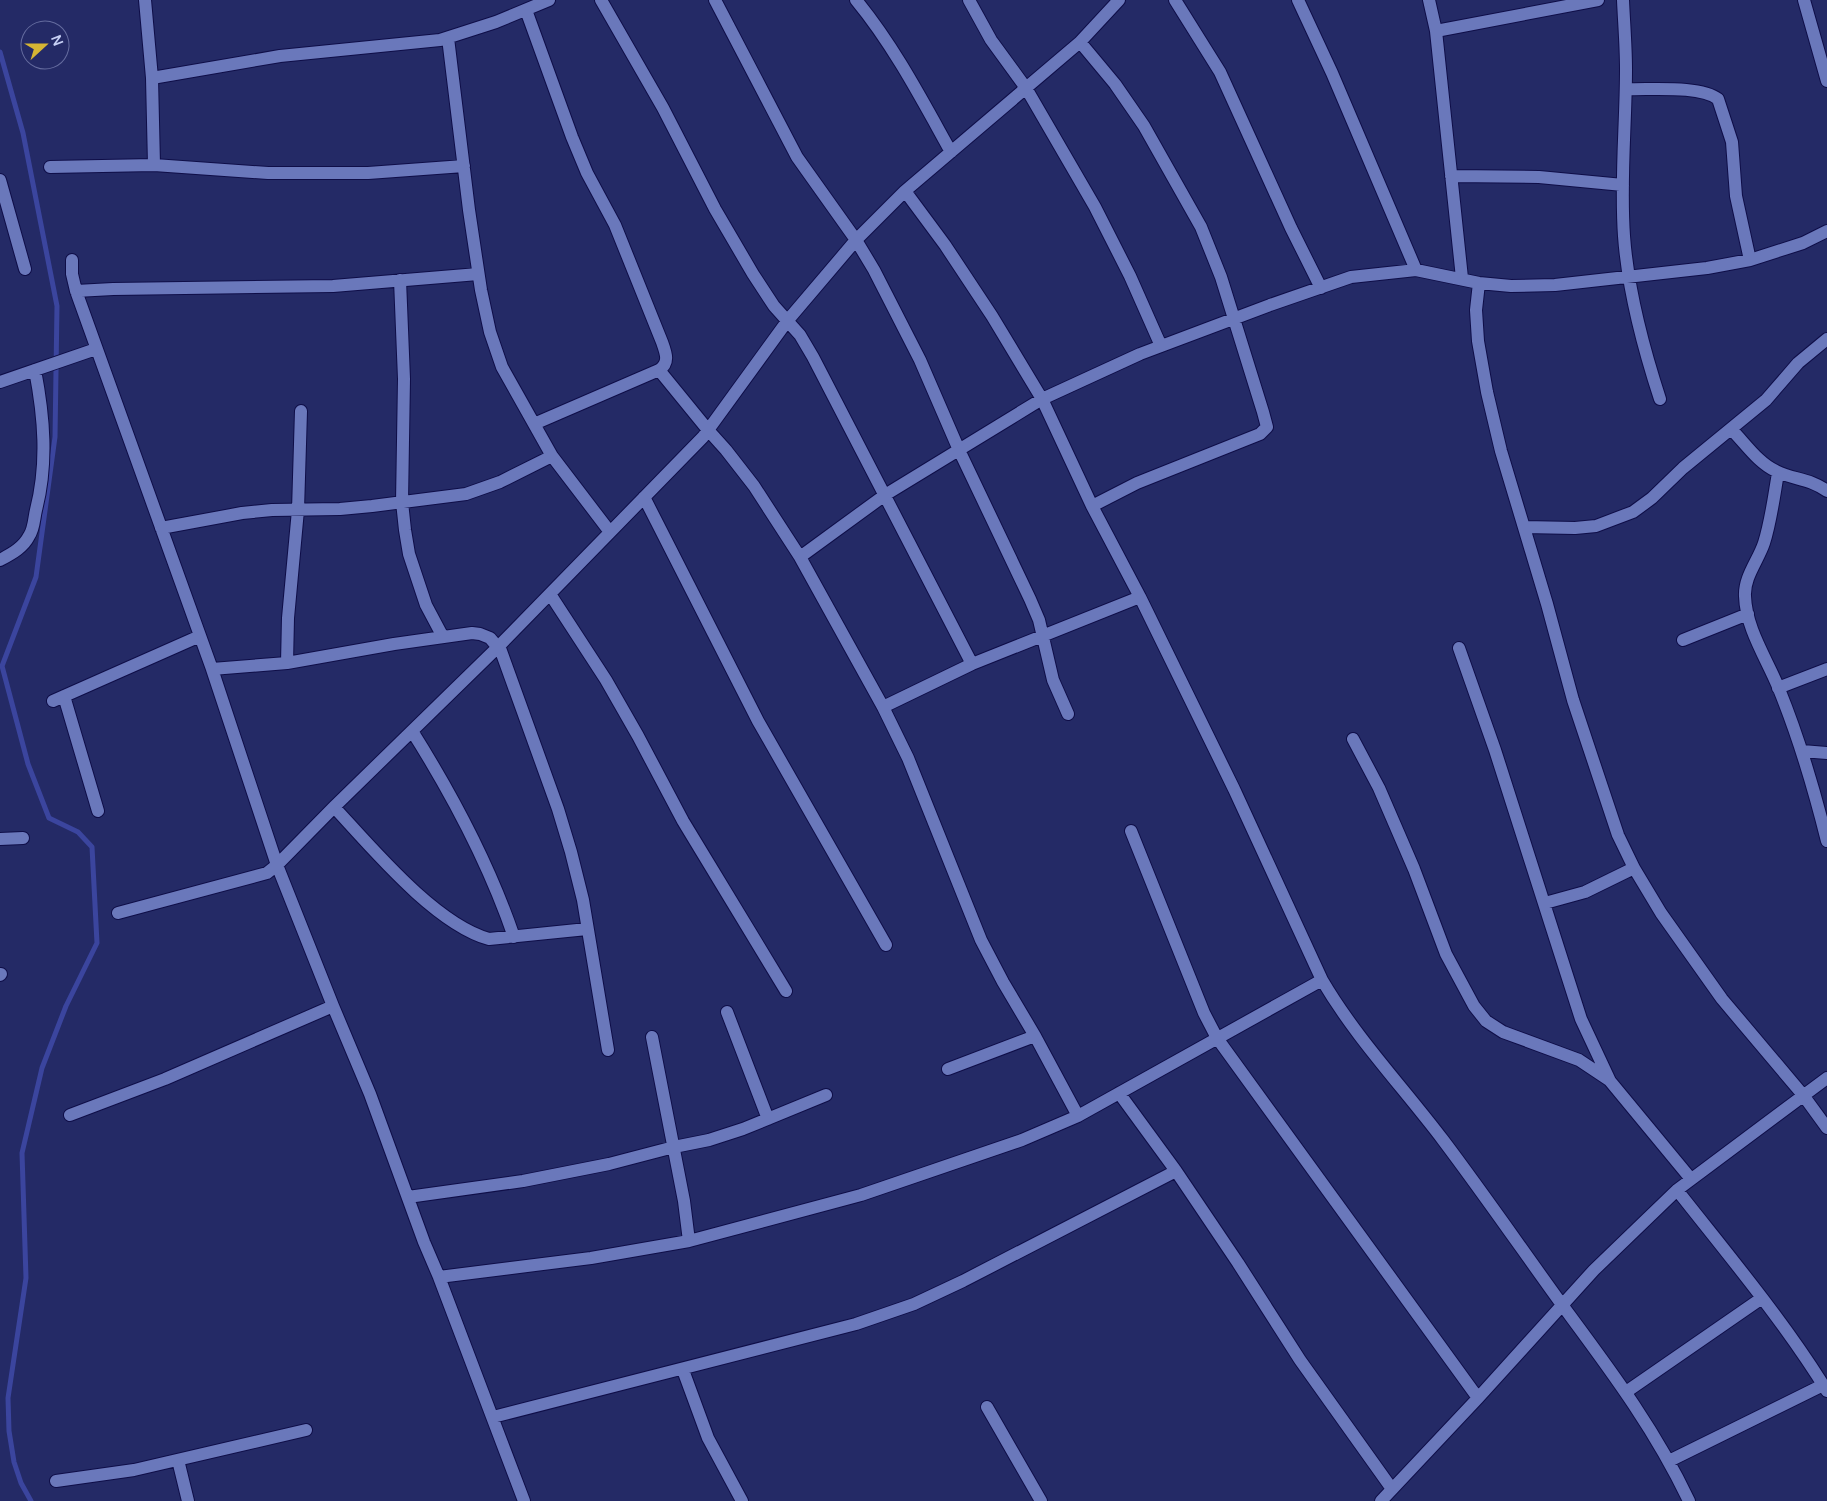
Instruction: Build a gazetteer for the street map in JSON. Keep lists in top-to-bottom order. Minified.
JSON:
{"north":"right"}
